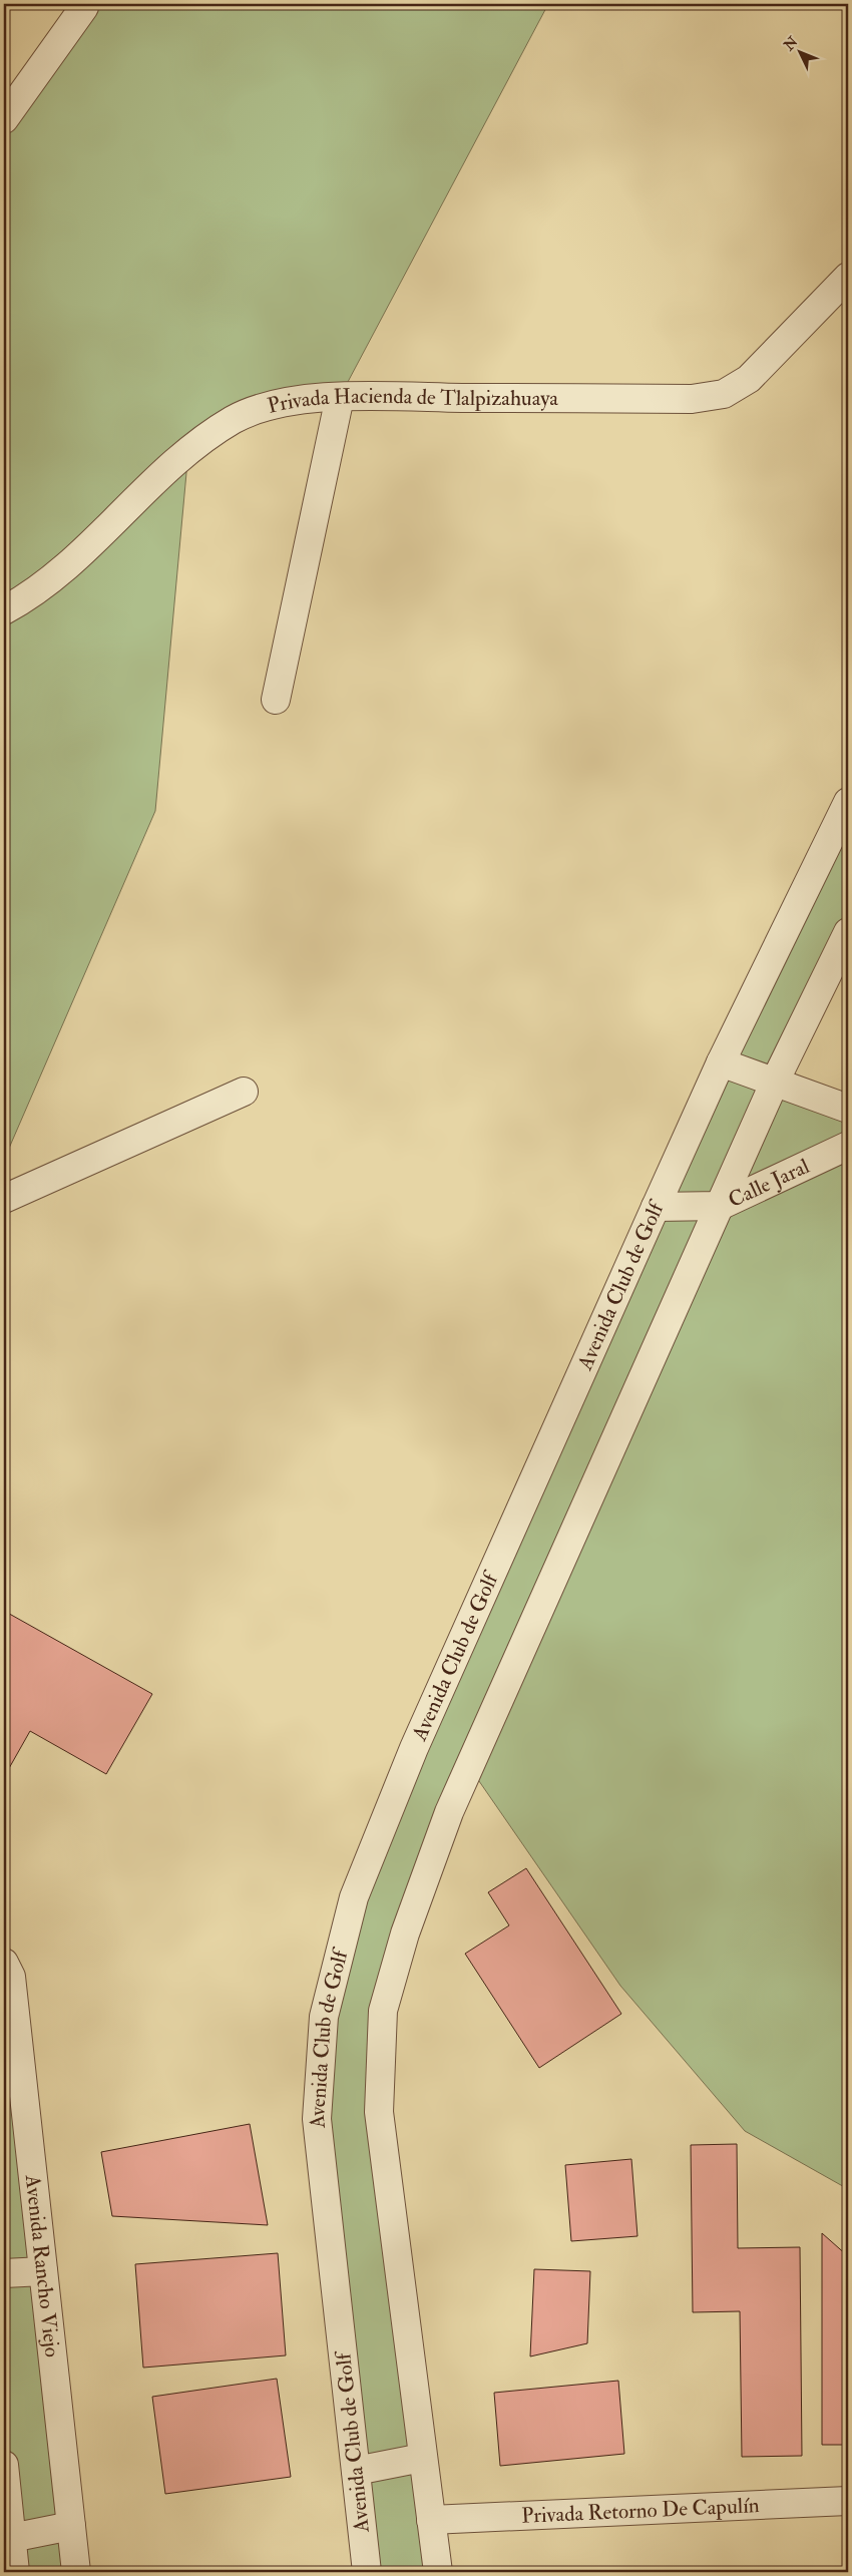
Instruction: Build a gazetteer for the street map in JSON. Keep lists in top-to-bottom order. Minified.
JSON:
{"streets":{"street":["Privada Hacienda de Tlalpizahuaya","Calle Jaral","Avenida Club de Golf","Avenida Rancho Viejo","Privada Retorno De Capulín"]},"crossings":[["Calle Jaral","Avenida Club de Golf"]],"north":"top left"}
